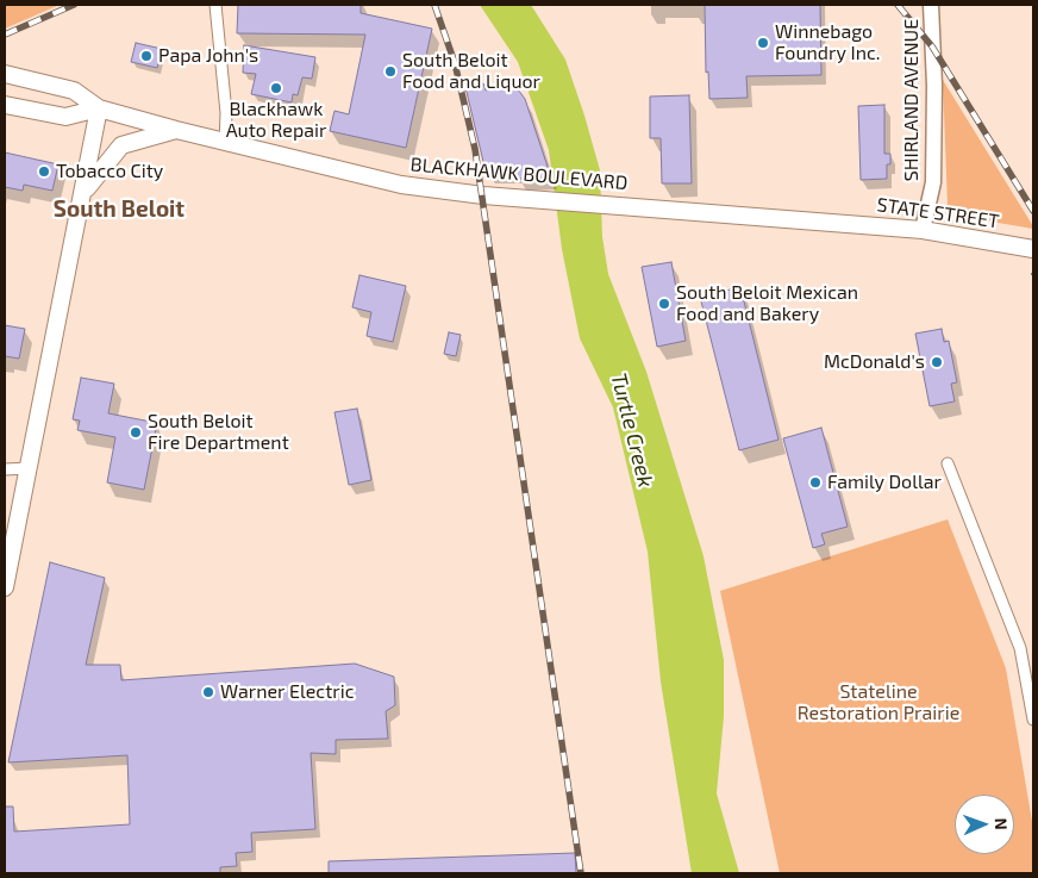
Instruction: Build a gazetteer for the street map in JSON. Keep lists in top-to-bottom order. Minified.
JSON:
{"streets":{"main road":["BLACKHAWK BOULEVARD","STATE STREET"],"street":["SHIRLAND AVENUE"]},"crossings":[["SHIRLAND AVENUE","STATE STREET"],["BLACKHAWK BOULEVARD","STATE STREET"]],"districts":["South Beloit"],"water":["Turtle Creek"],"parks":["Stateline Restoration Prairie"],"places":["Winnebago Foundry Inc.","Papa John's","South Beloit Food and Liquor","Blackhawk Auto Repair","Tobacco City","South Beloit Mexican Food and Bakery","McDonald's","South Beloit Fire Department","Family Dollar","Warner Electric"],"north":"right"}
